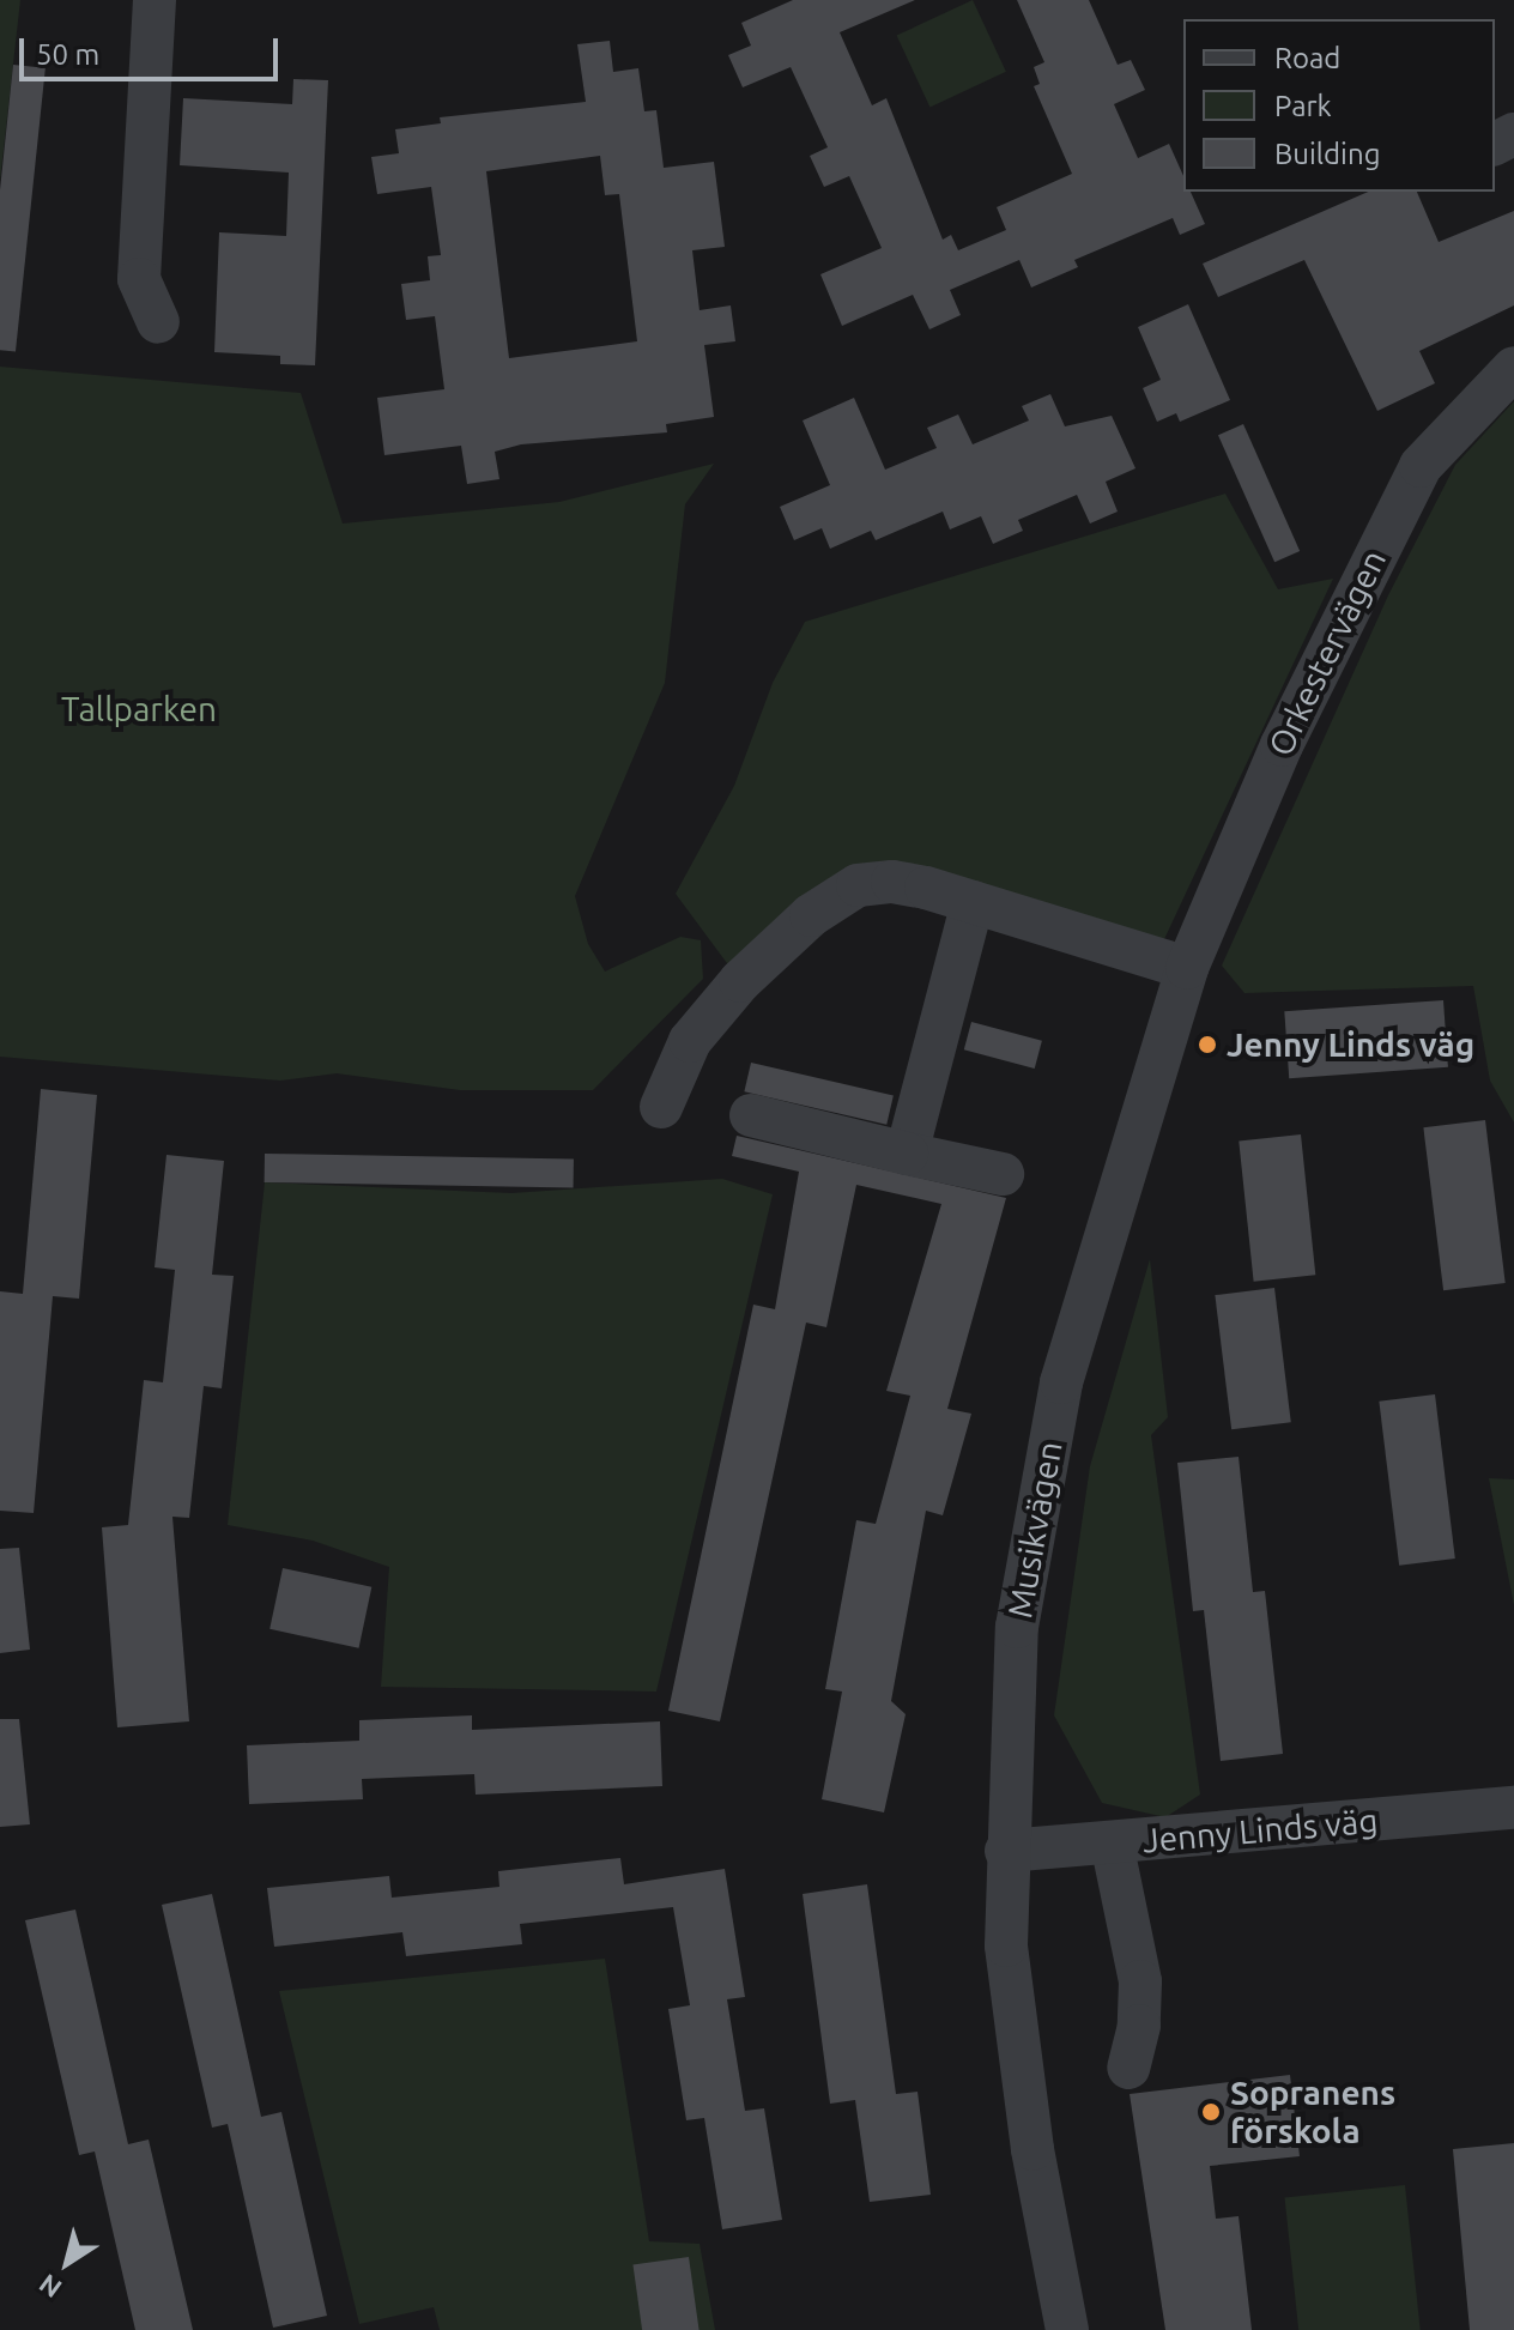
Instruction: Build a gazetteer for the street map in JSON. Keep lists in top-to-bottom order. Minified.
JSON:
{"streets":{"street":["Orkestervägen","Musikvägen","Jenny Linds väg"]},"crossings":[["Orkestervägen","Musikvägen"],["Musikvägen","Jenny Linds väg"]],"parks":["Tallparken"],"places":["Jenny Linds väg","Sopranens förskola"],"legend":["Road","Park","Building"],"scale_bar":"50 m","north":"bottom left"}
